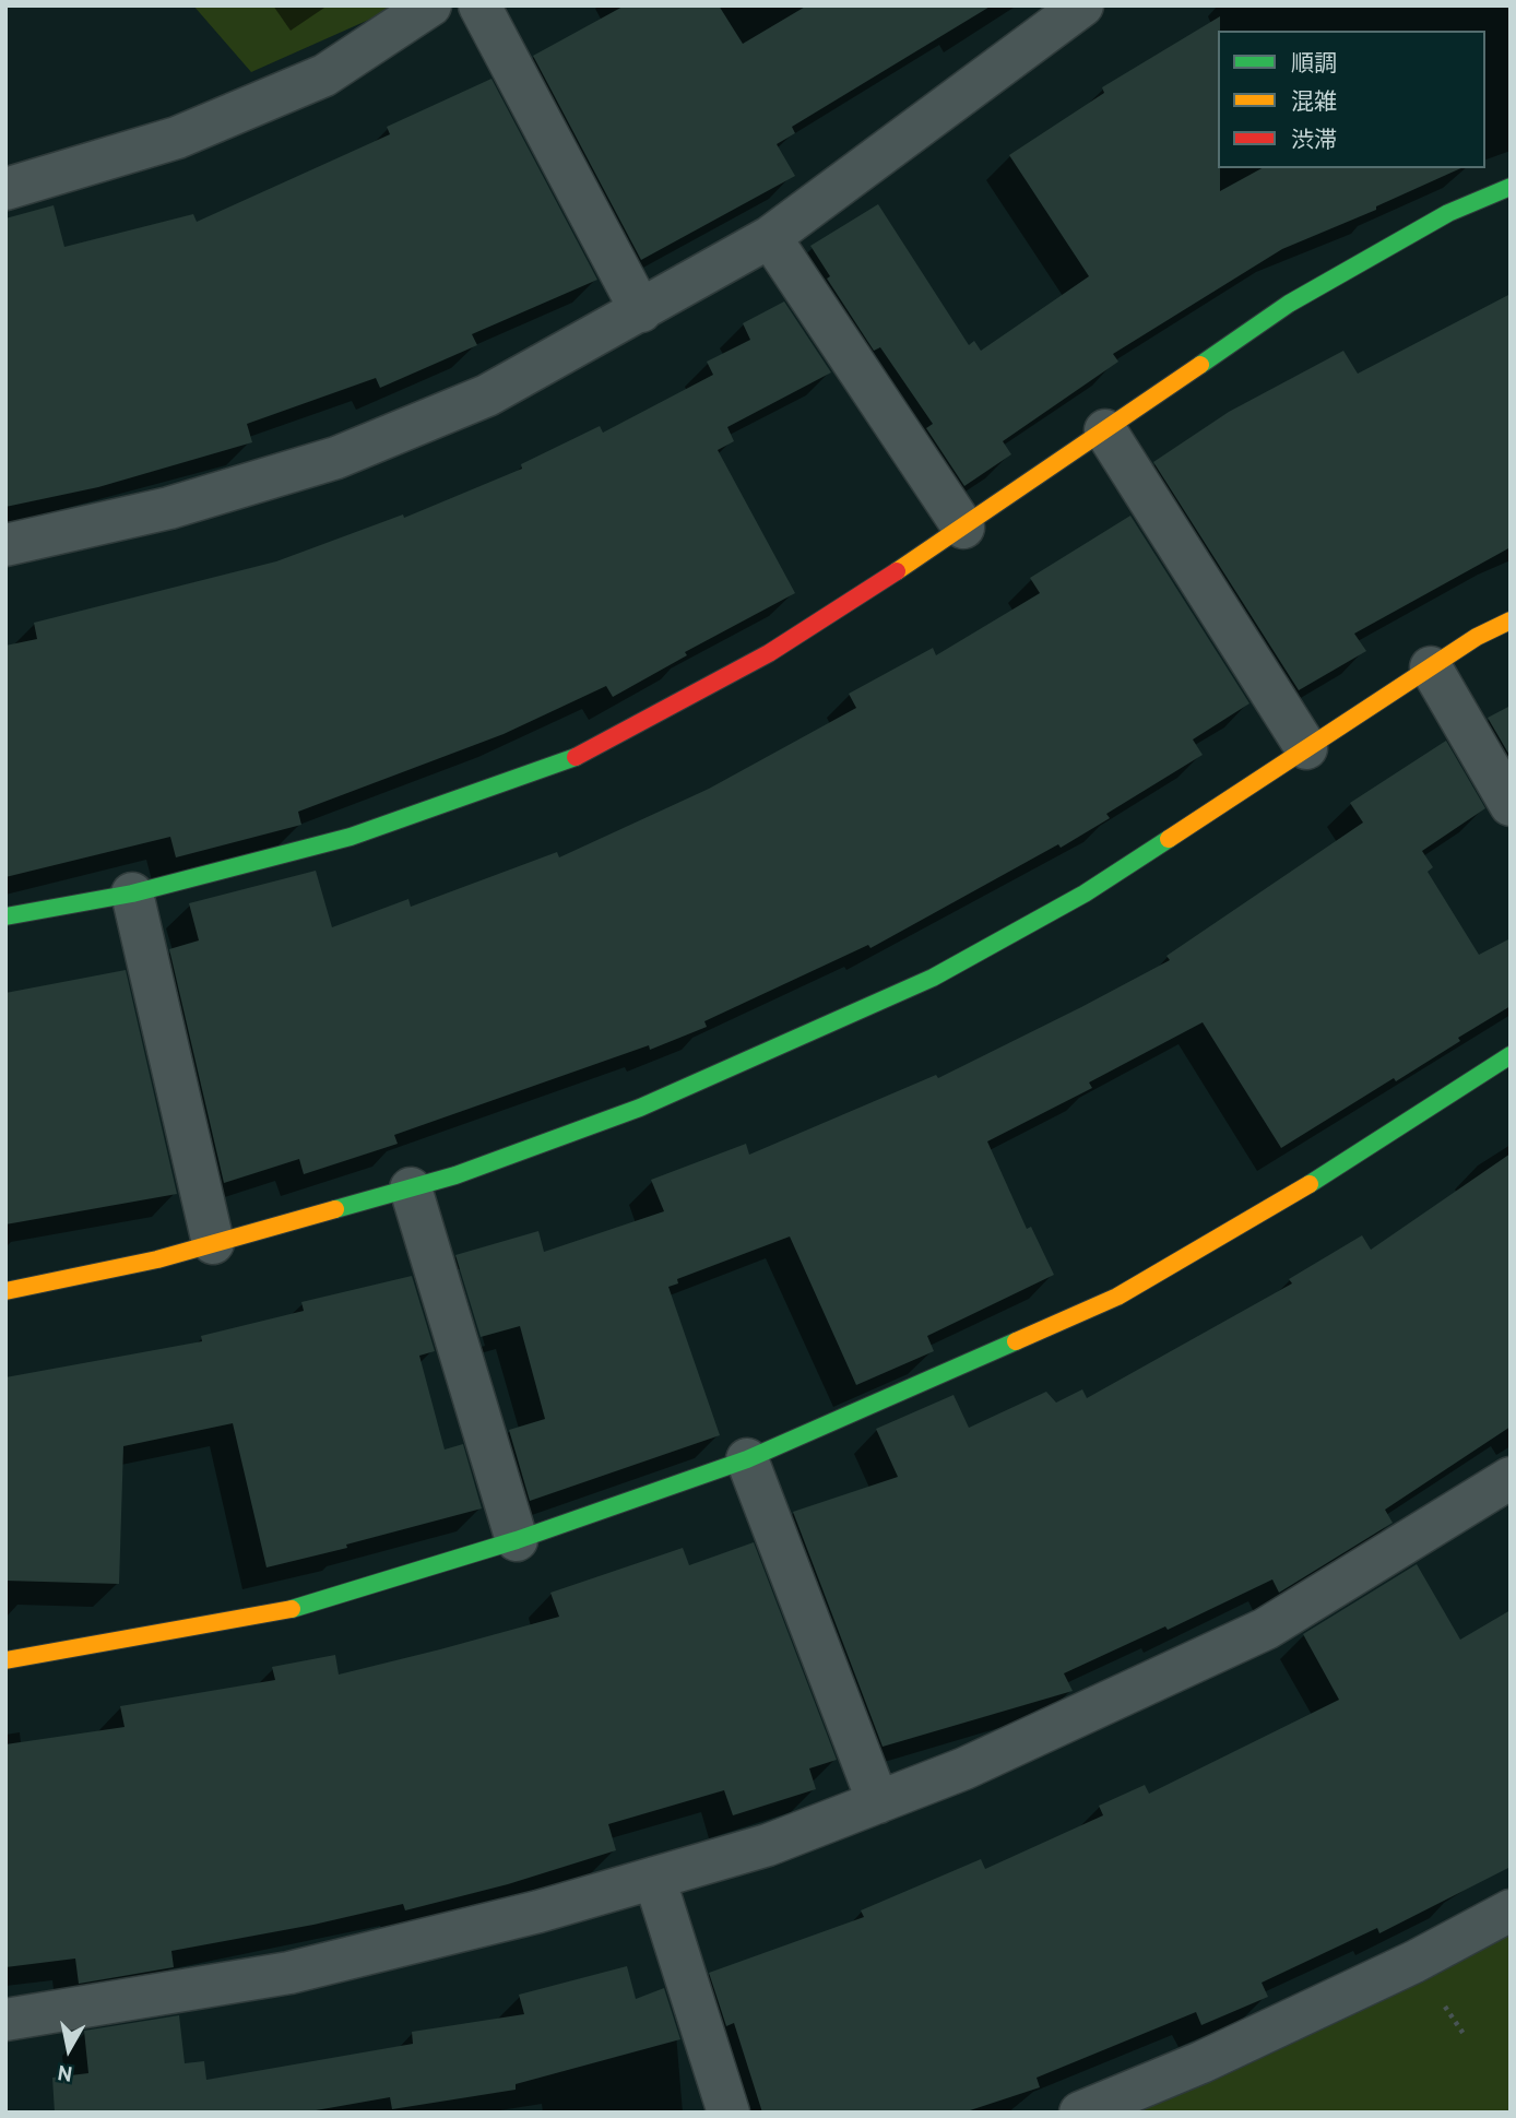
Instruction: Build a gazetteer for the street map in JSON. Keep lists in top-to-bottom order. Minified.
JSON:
{"legend":["順調","混雑","渋滞"],"north":"bottom"}
